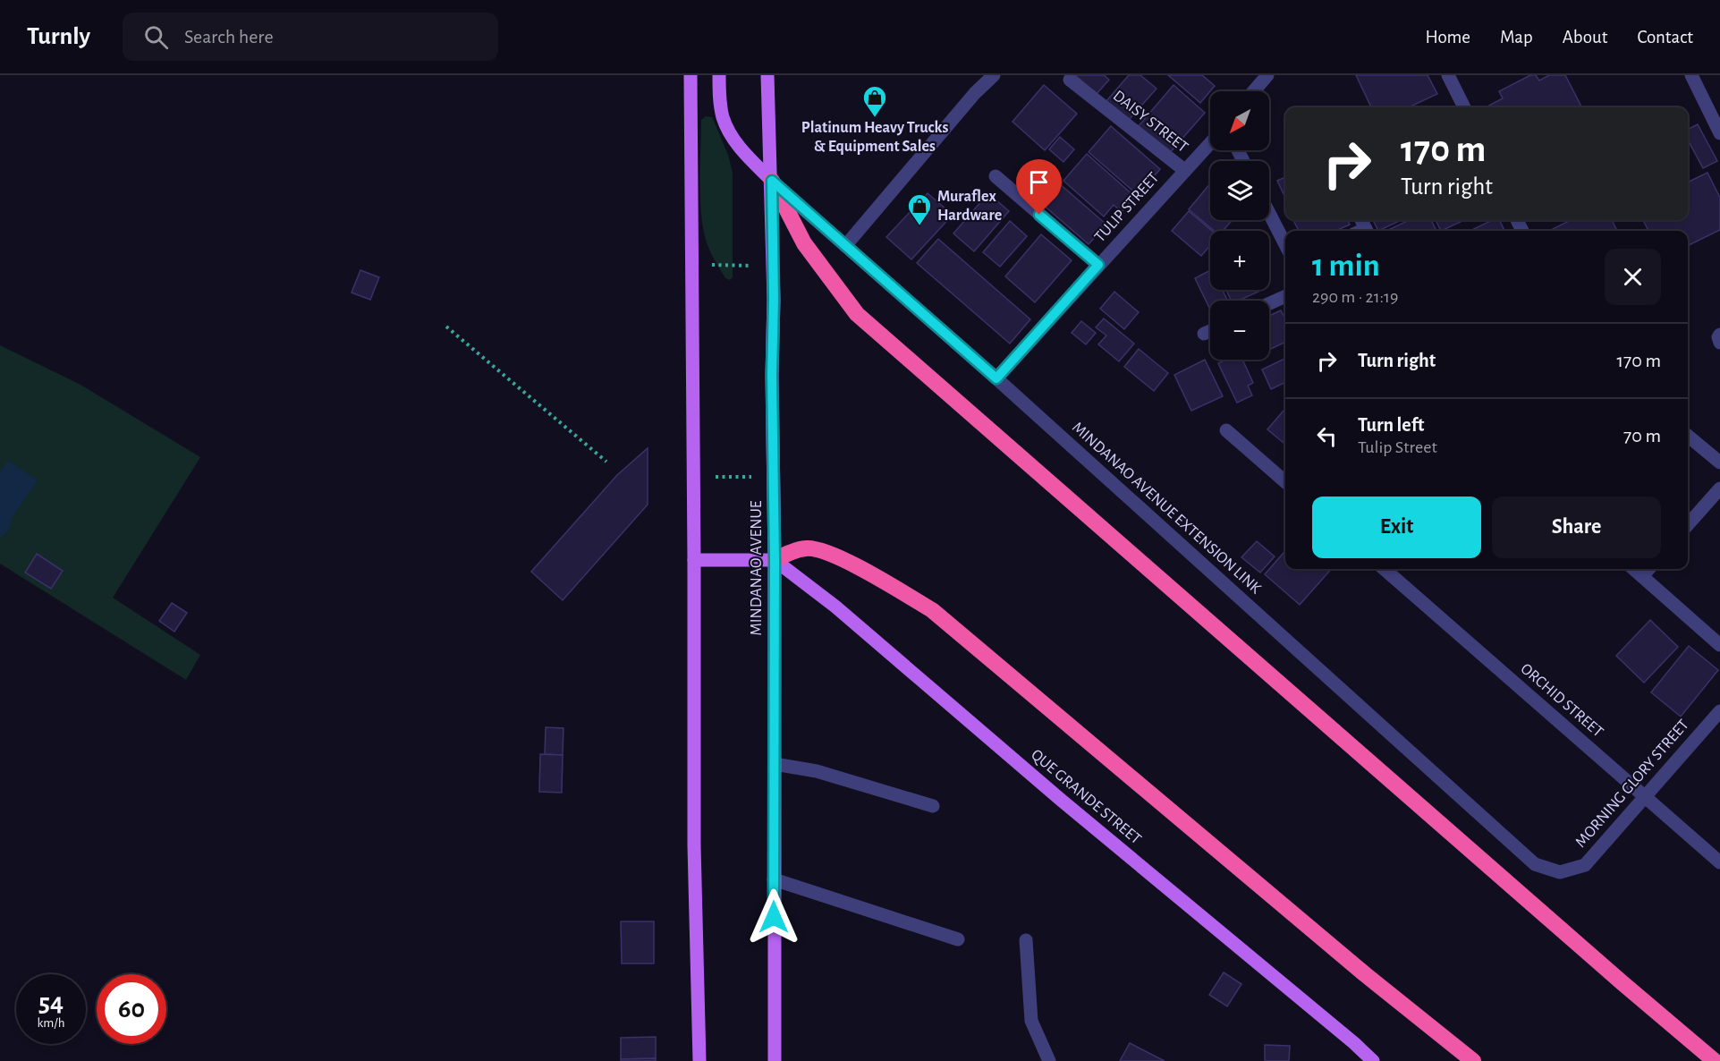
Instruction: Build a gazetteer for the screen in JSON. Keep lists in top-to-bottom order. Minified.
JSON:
{"streets":{"main road":["MINDANAO AVENUE","QUE GRANDE STREET"],"street":["DAISY STREET","TULIP STREET","MINDANAO AVENUE EXTENSION LINK","ORCHID STREET","MORNING GLORY STREET"]},"crossings":[["DAISY STREET","TULIP STREET"],["TULIP STREET","MINDANAO AVENUE EXTENSION LINK"],["MINDANAO AVENUE EXTENSION LINK","MINDANAO AVENUE"],["MINDANAO AVENUE EXTENSION LINK","MORNING GLORY STREET"],["MINDANAO AVENUE","QUE GRANDE STREET"],["ORCHID STREET","MORNING GLORY STREET"]],"places":{"shop":["Platinum Heavy Trucks & Equipment Sales","Muraflex Hardware"]},"north":"bottom left","page":{"header":"Turnly","search":"Search here","nav":["Home","Map","About","Contact"],"map_buttons":["+","−"],"turn":["170 m","Turn right"],"heading":["1 min","290 m · 21:19"],"list":[{"name":"Turn right","value":"170 m"},{"name":"Turn left","note":"Tulip Street","value":"70 m"}],"buttons":["Exit","Share"],"speed":"54 km/h","limit":"60"}}
